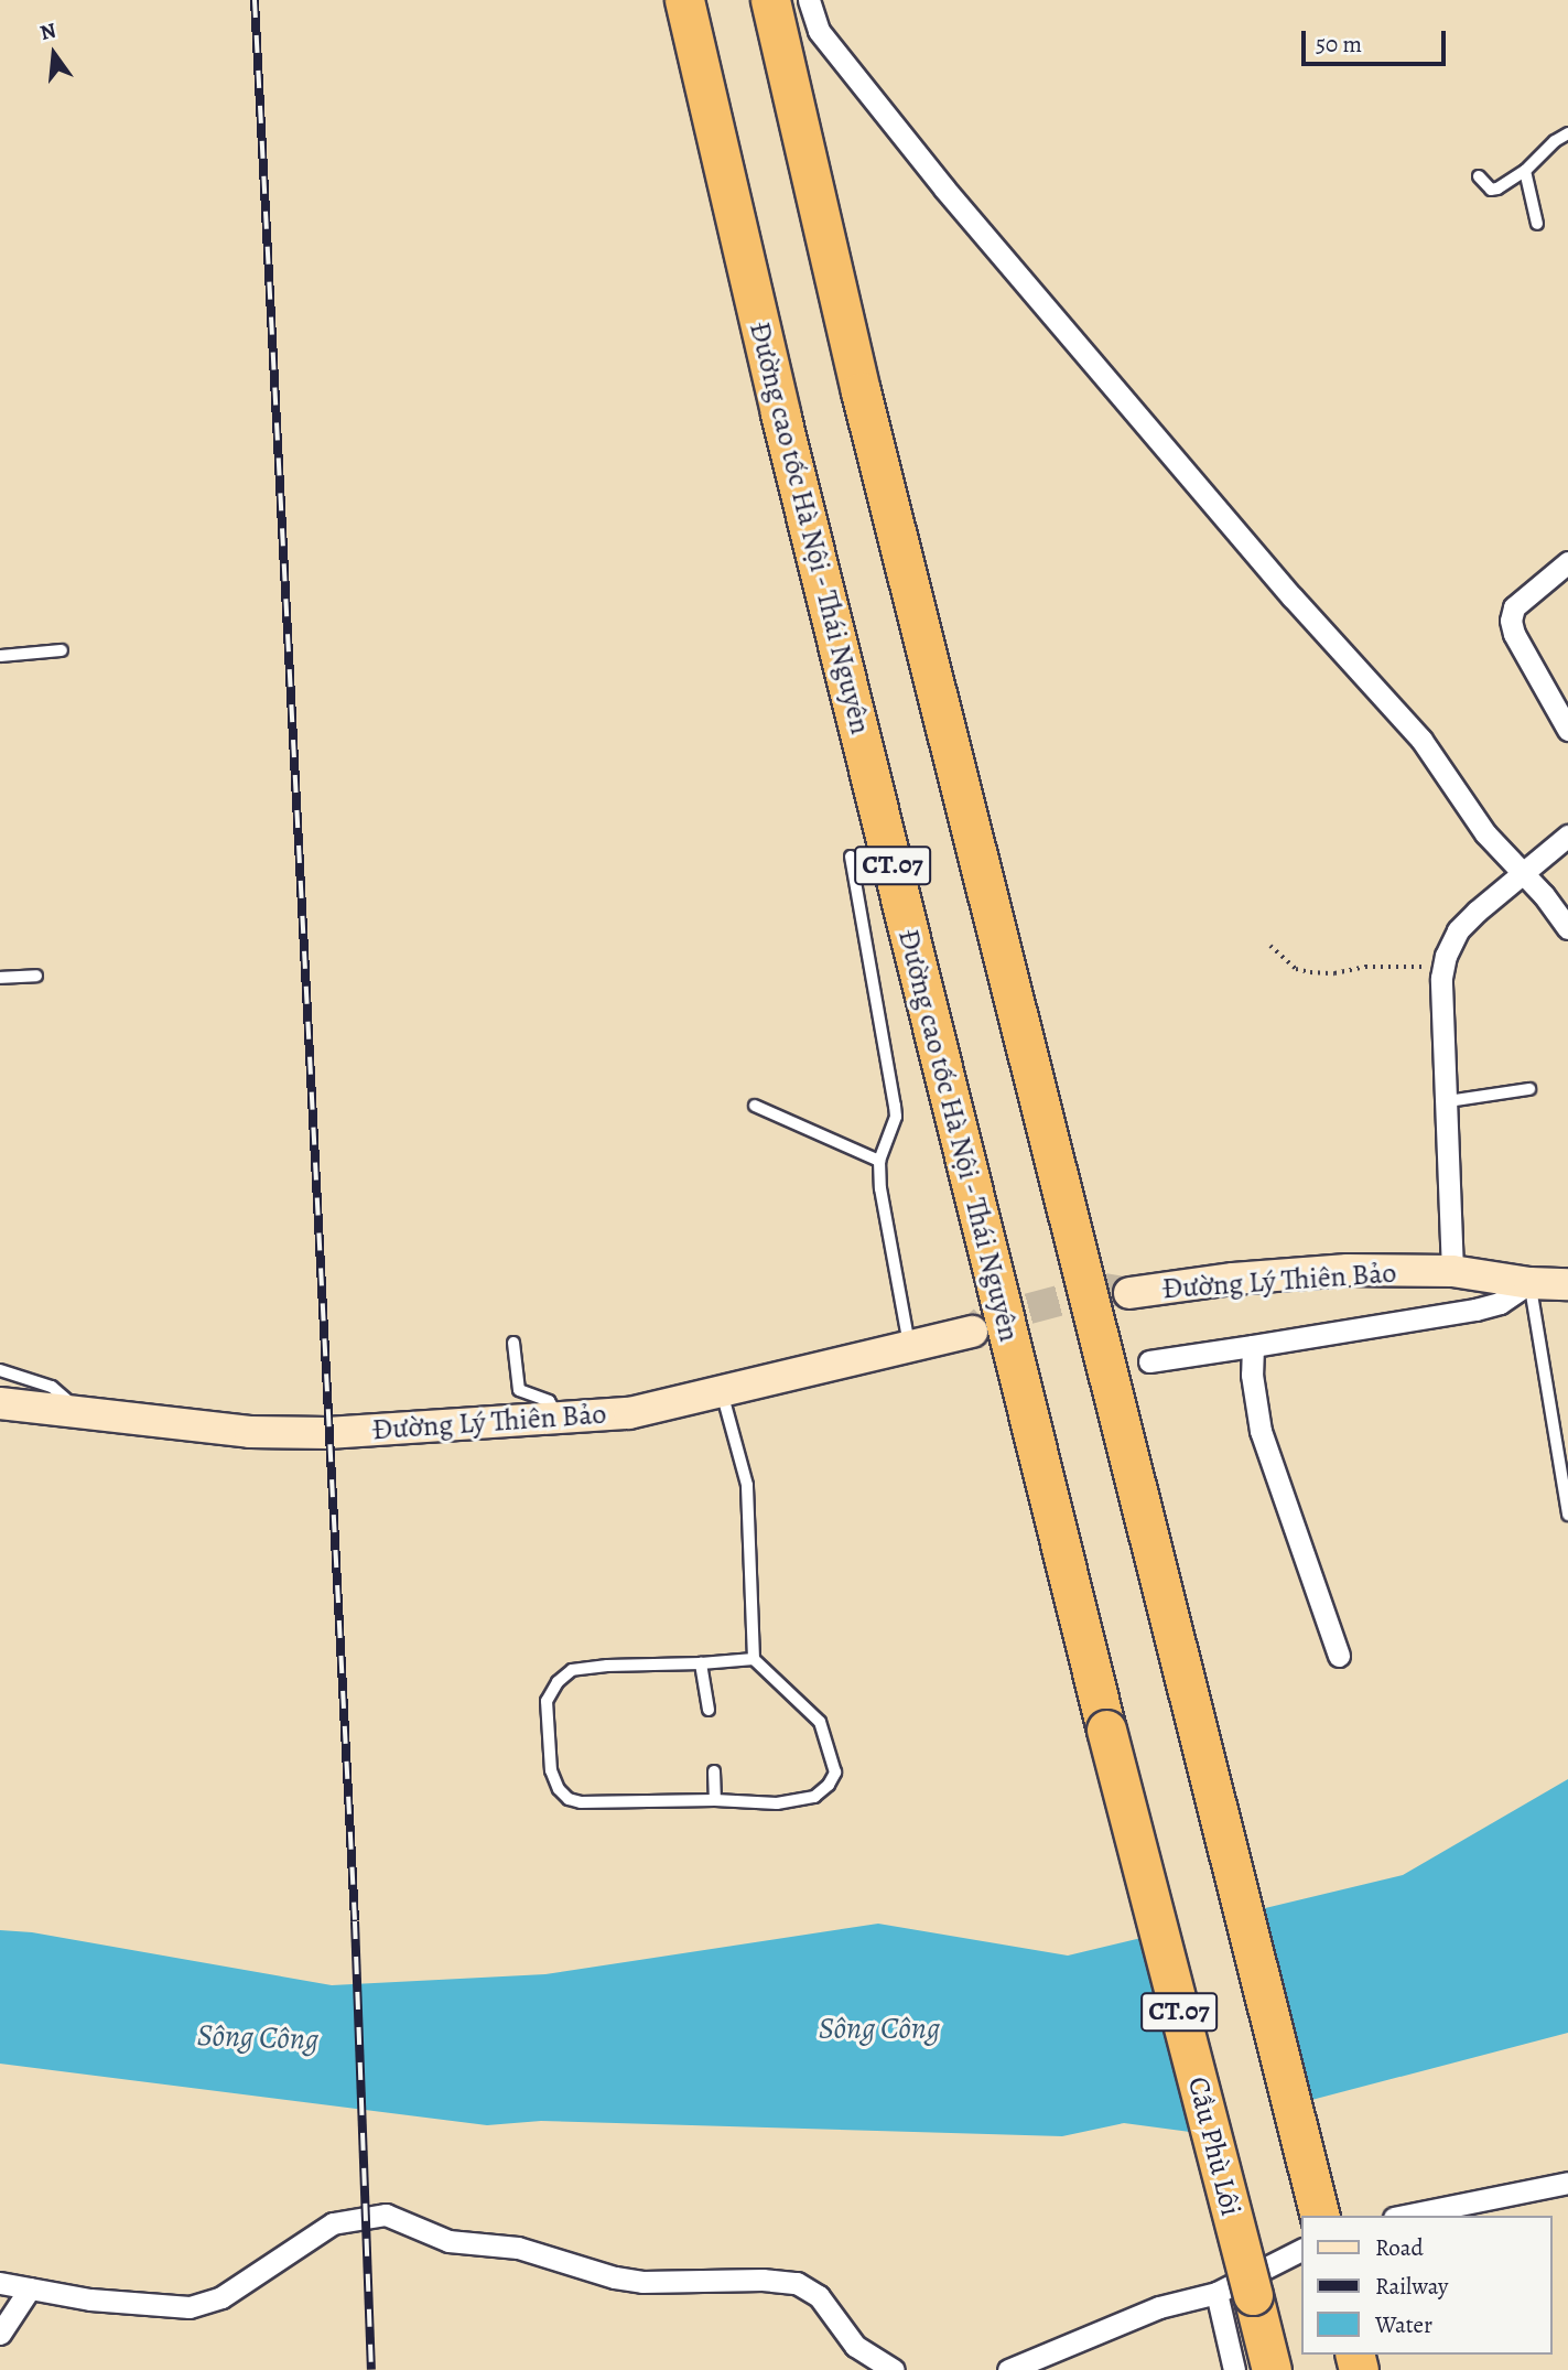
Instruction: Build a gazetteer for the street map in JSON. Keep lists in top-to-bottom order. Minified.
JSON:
{"streets":{"highway":["Đường cao tốc Hà Nội - Thái Nguyên","CT.07","Cầu Phù Lôi"],"main road":["Đường Lý Thiên Bảo"]},"crossings":[["Đường cao tốc Hà Nội - Thái Nguyên","Cầu Phù Lôi"],["CT.07","Cầu Phù Lôi"]],"water":["Sông Công"],"legend":["Road","Railway","Water"],"scale_bar":"50 m","north":"top"}
